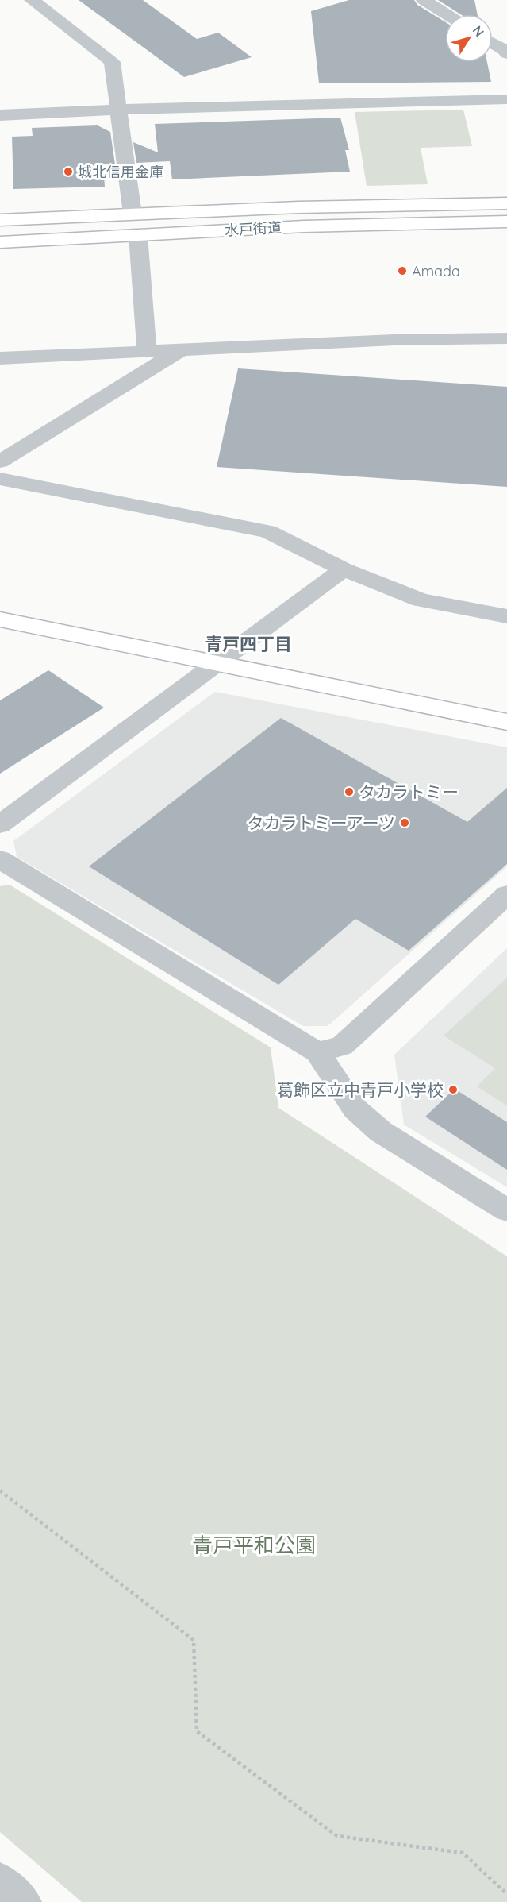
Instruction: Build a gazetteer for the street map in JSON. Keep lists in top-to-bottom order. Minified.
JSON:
{"streets":{"main road":["水戸街道"]},"districts":["青戸四丁目"],"parks":["青戸平和公園"],"places":["城北信用金庫","Amada","タカラトミー","タカラトミーアーツ","葛飾区立中青戸小学校"],"north":"top right"}
